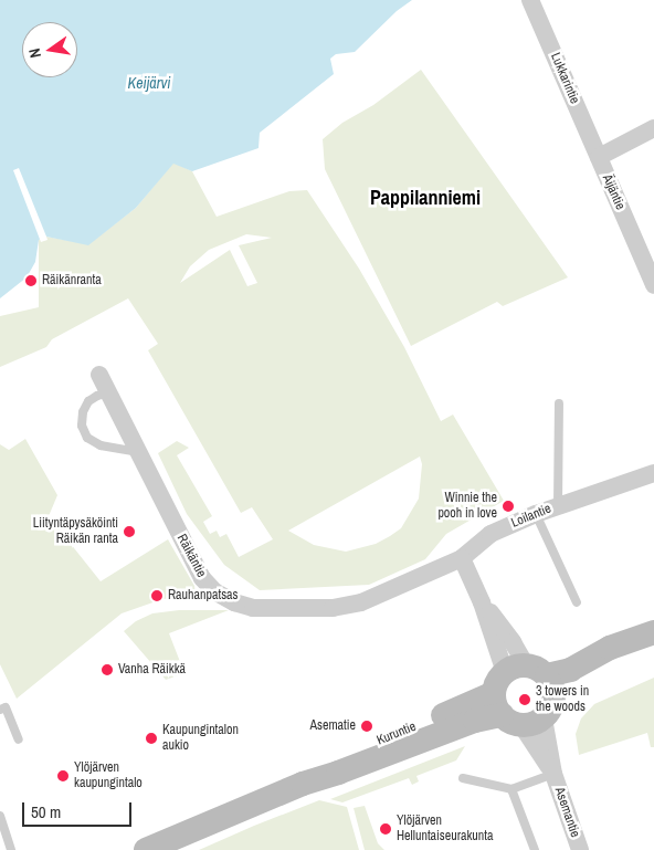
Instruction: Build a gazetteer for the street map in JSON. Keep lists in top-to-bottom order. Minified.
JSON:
{"streets":{"main road":["Kuruntie"],"street":["Lukkarintie","Äijäntie","Loilantie","Räikäntie","Asemantie"]},"crossings":[["Lukkarintie","Äijäntie"],["Loilantie","Räikäntie"],["Kuruntie","Asemantie"]],"districts":["Pappilanniemi"],"water":["Keijärvi"],"places":["Räikänranta","Winnie the pooh in love","Liityntäpysäköinti Räikän ranta","Rauhanpatsas","Vanha Räikkä","3 towers in the woods","Asematie","Kaupungintalon aukio","Ylöjärven kaupungintalo","Ylöjärven Helluntaiseurakunta"],"scale_bar":"50 m","north":"left"}
